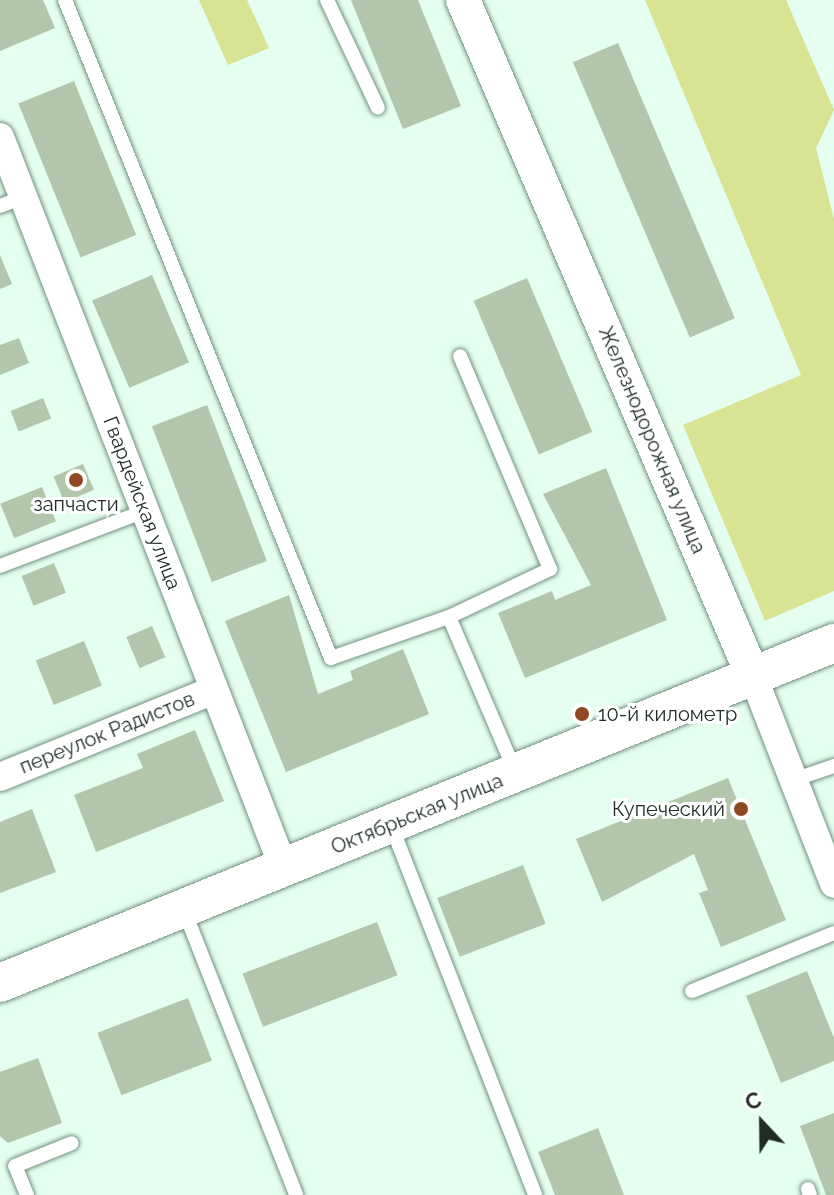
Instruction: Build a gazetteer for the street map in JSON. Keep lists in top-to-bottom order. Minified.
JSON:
{"streets":{"main road":["Октябрьская улица"],"street":["Железнодорожная улица","Гвардейская улица","переулок Радистов"]},"crossings":[["Железнодорожная улица","Октябрьская улица"],["Гвардейская улица","переулок Радистов"],["Гвардейская улица","Октябрьская улица"]],"places":["запчасти","10-й километр","Купеческий"],"north":"top"}
